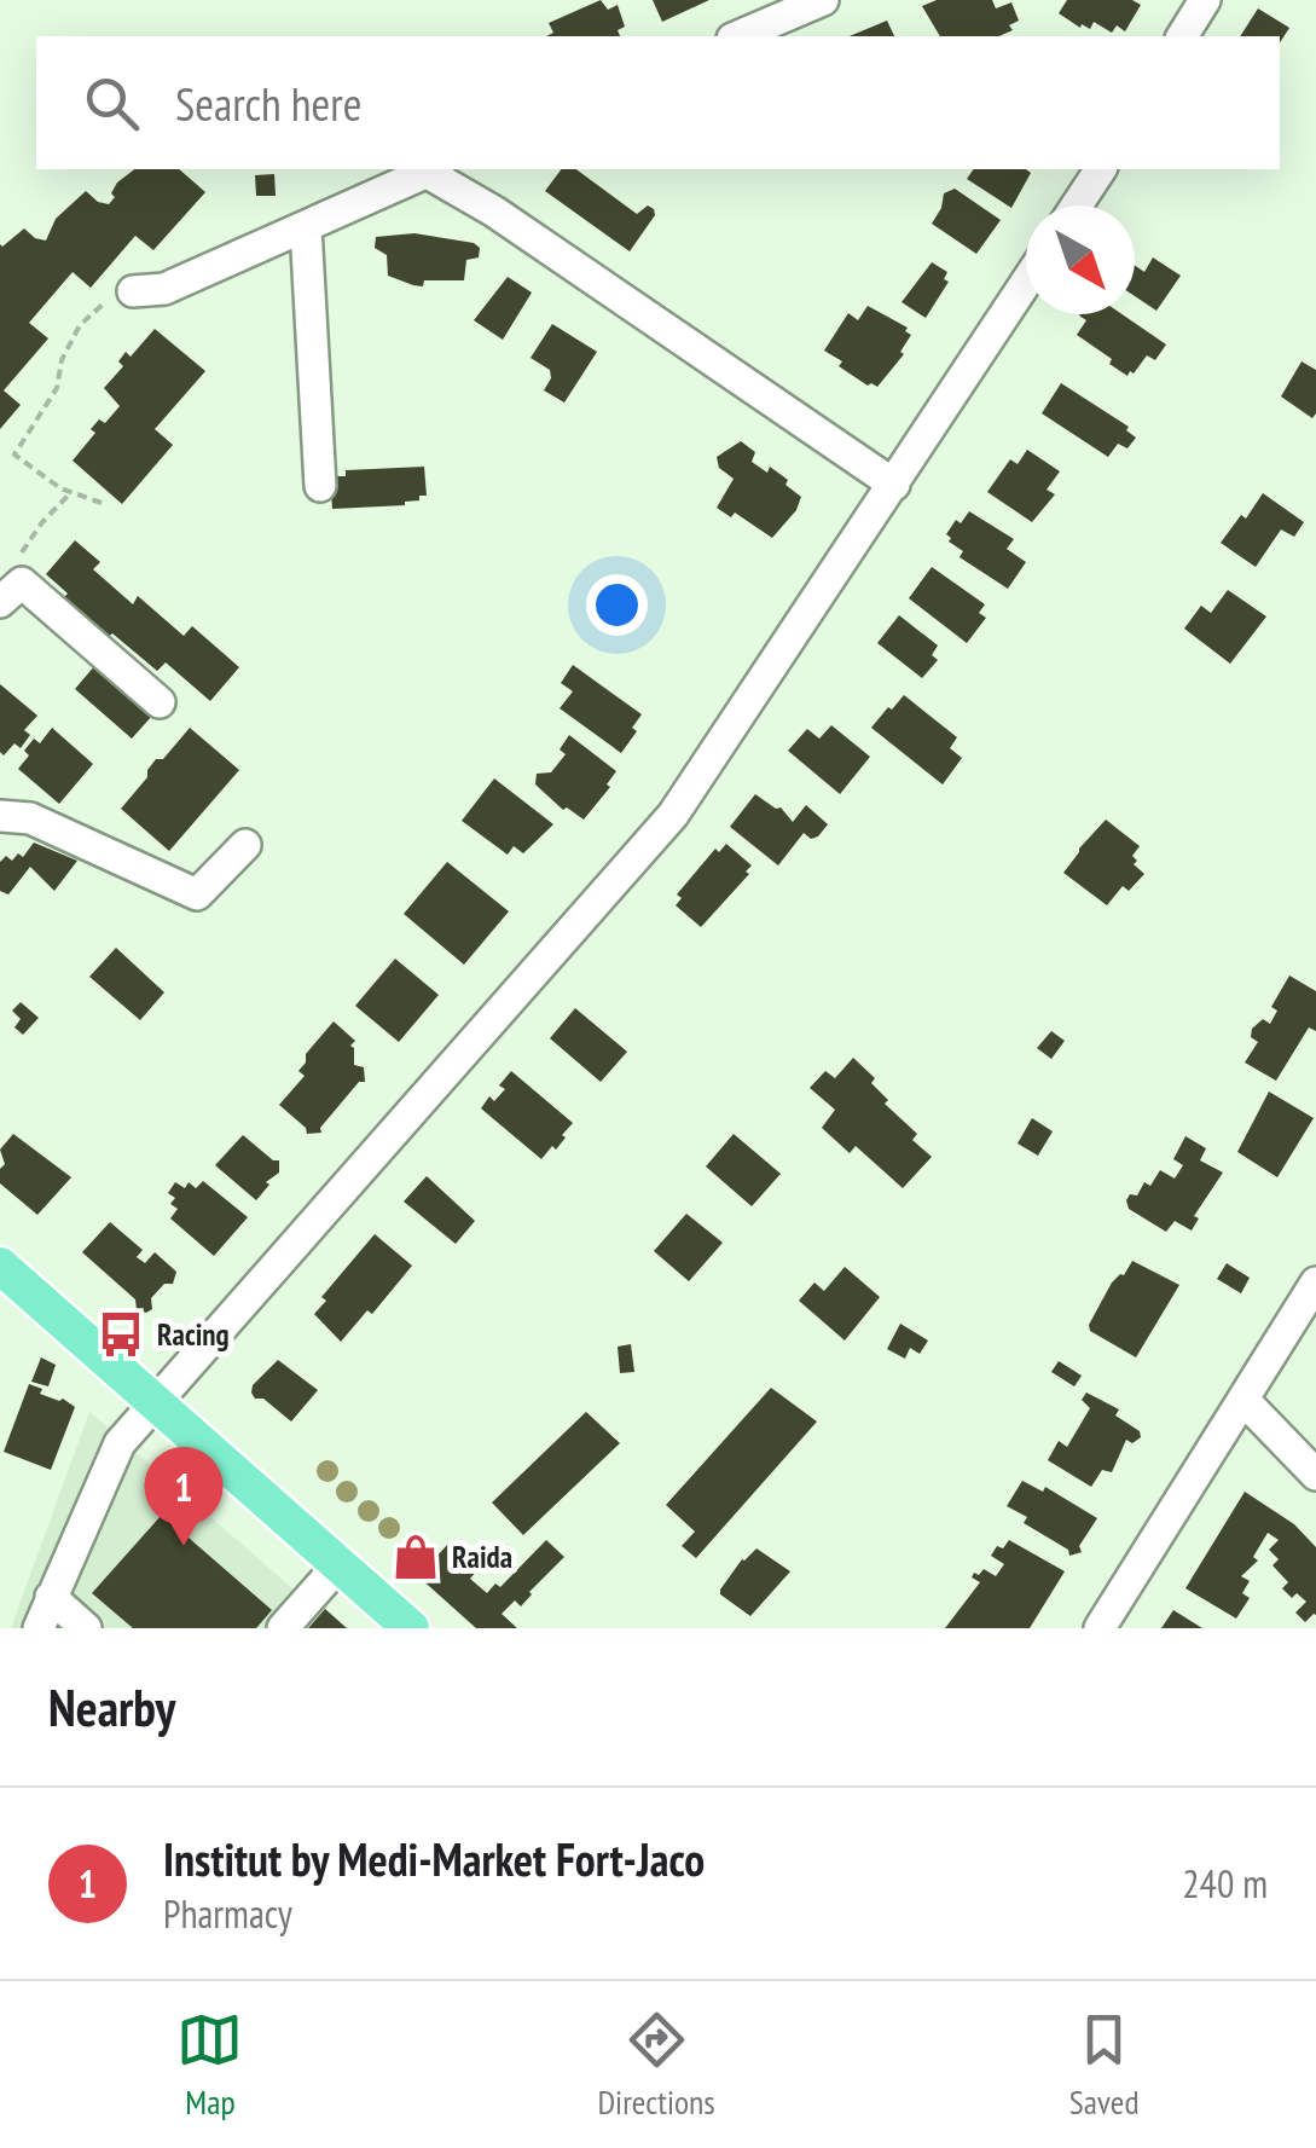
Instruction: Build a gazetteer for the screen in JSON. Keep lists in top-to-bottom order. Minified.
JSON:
{"places":{"bus stop":["Racing"],"shop":["Raida"]},"north":"bottom right","page":{"search":"Search here","pins":"1","heading":"Nearby","list":[{"mark":"1","name":"Institut by Medi-Market Fort-Jaco","note":"Pharmacy","value":"240 m"}],"nav":["Map","Directions","Saved"]}}
